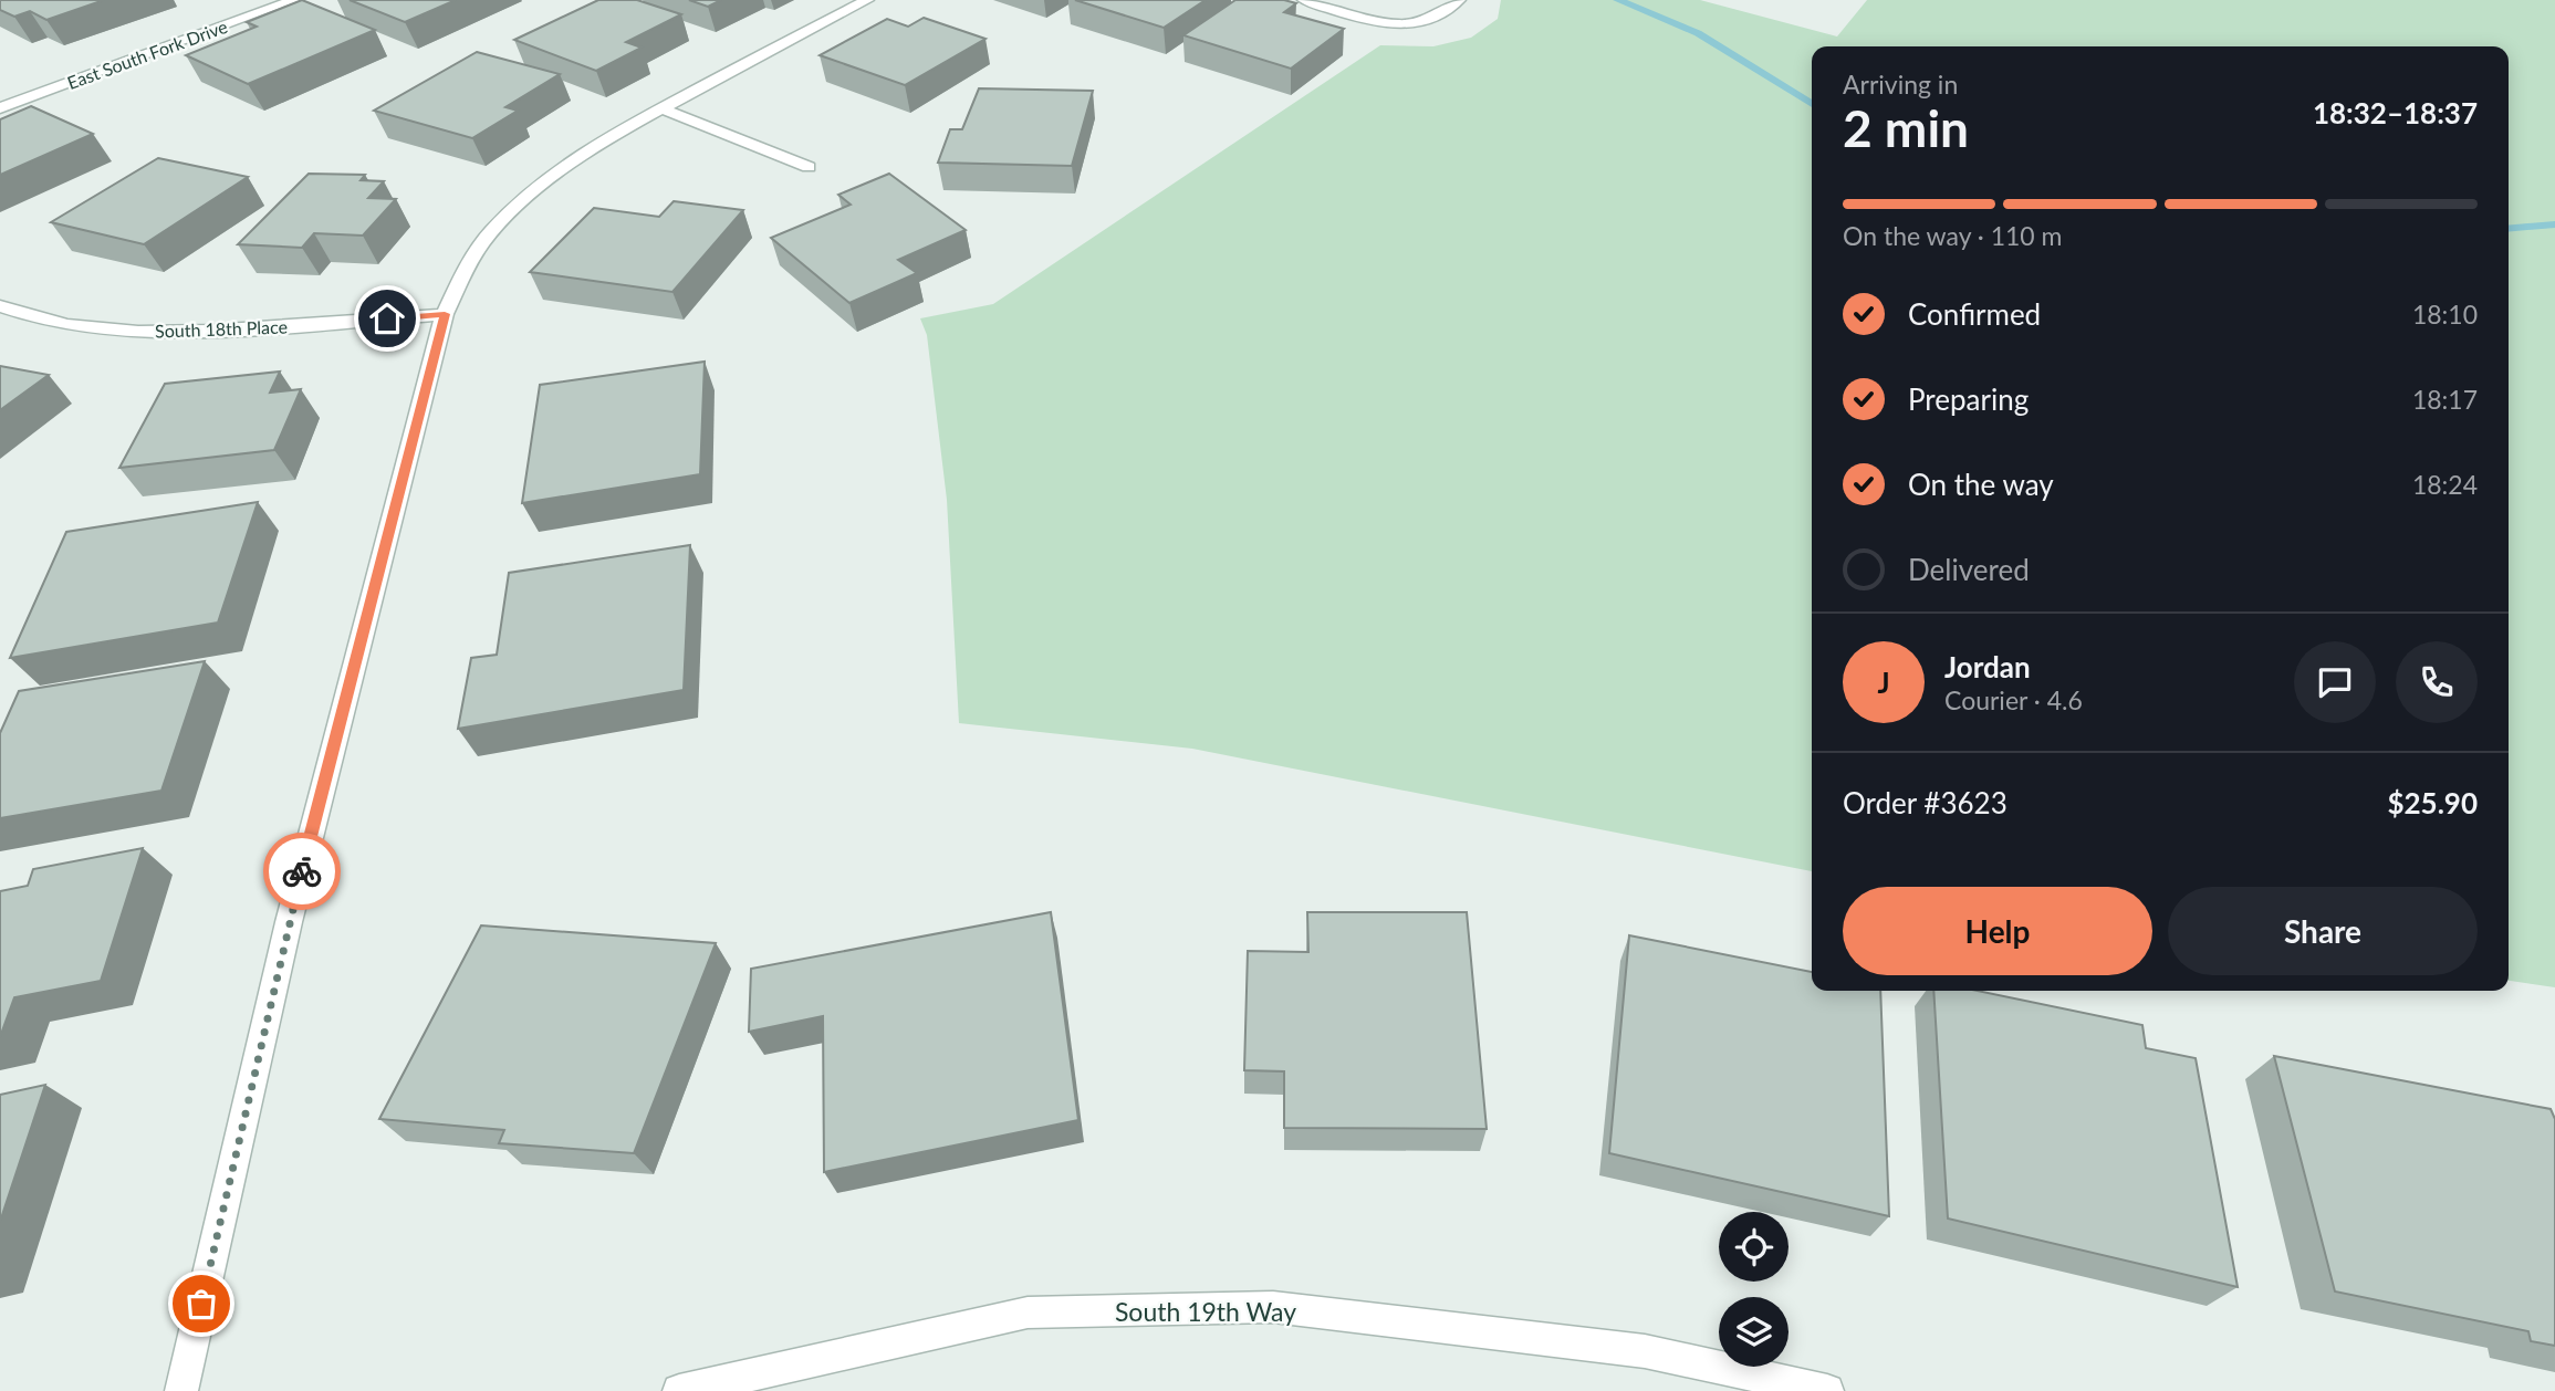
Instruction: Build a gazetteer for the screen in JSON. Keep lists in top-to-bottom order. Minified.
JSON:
{"streets":{"street":["East South Fork Drive","South 18th Place","South 19th Way"]},"page":{"heading":["2 min","Arriving in","18:32–18:37"],"panel":["Jordan","Courier · 4.6","Order #3623","$25.90"],"bar":"On the way · 110 m","list":[["Confirmed","18:10"],["Preparing","18:17"],["On the way","18:24"],"Delivered"],"round":"J","buttons":["Help","Share"]}}
